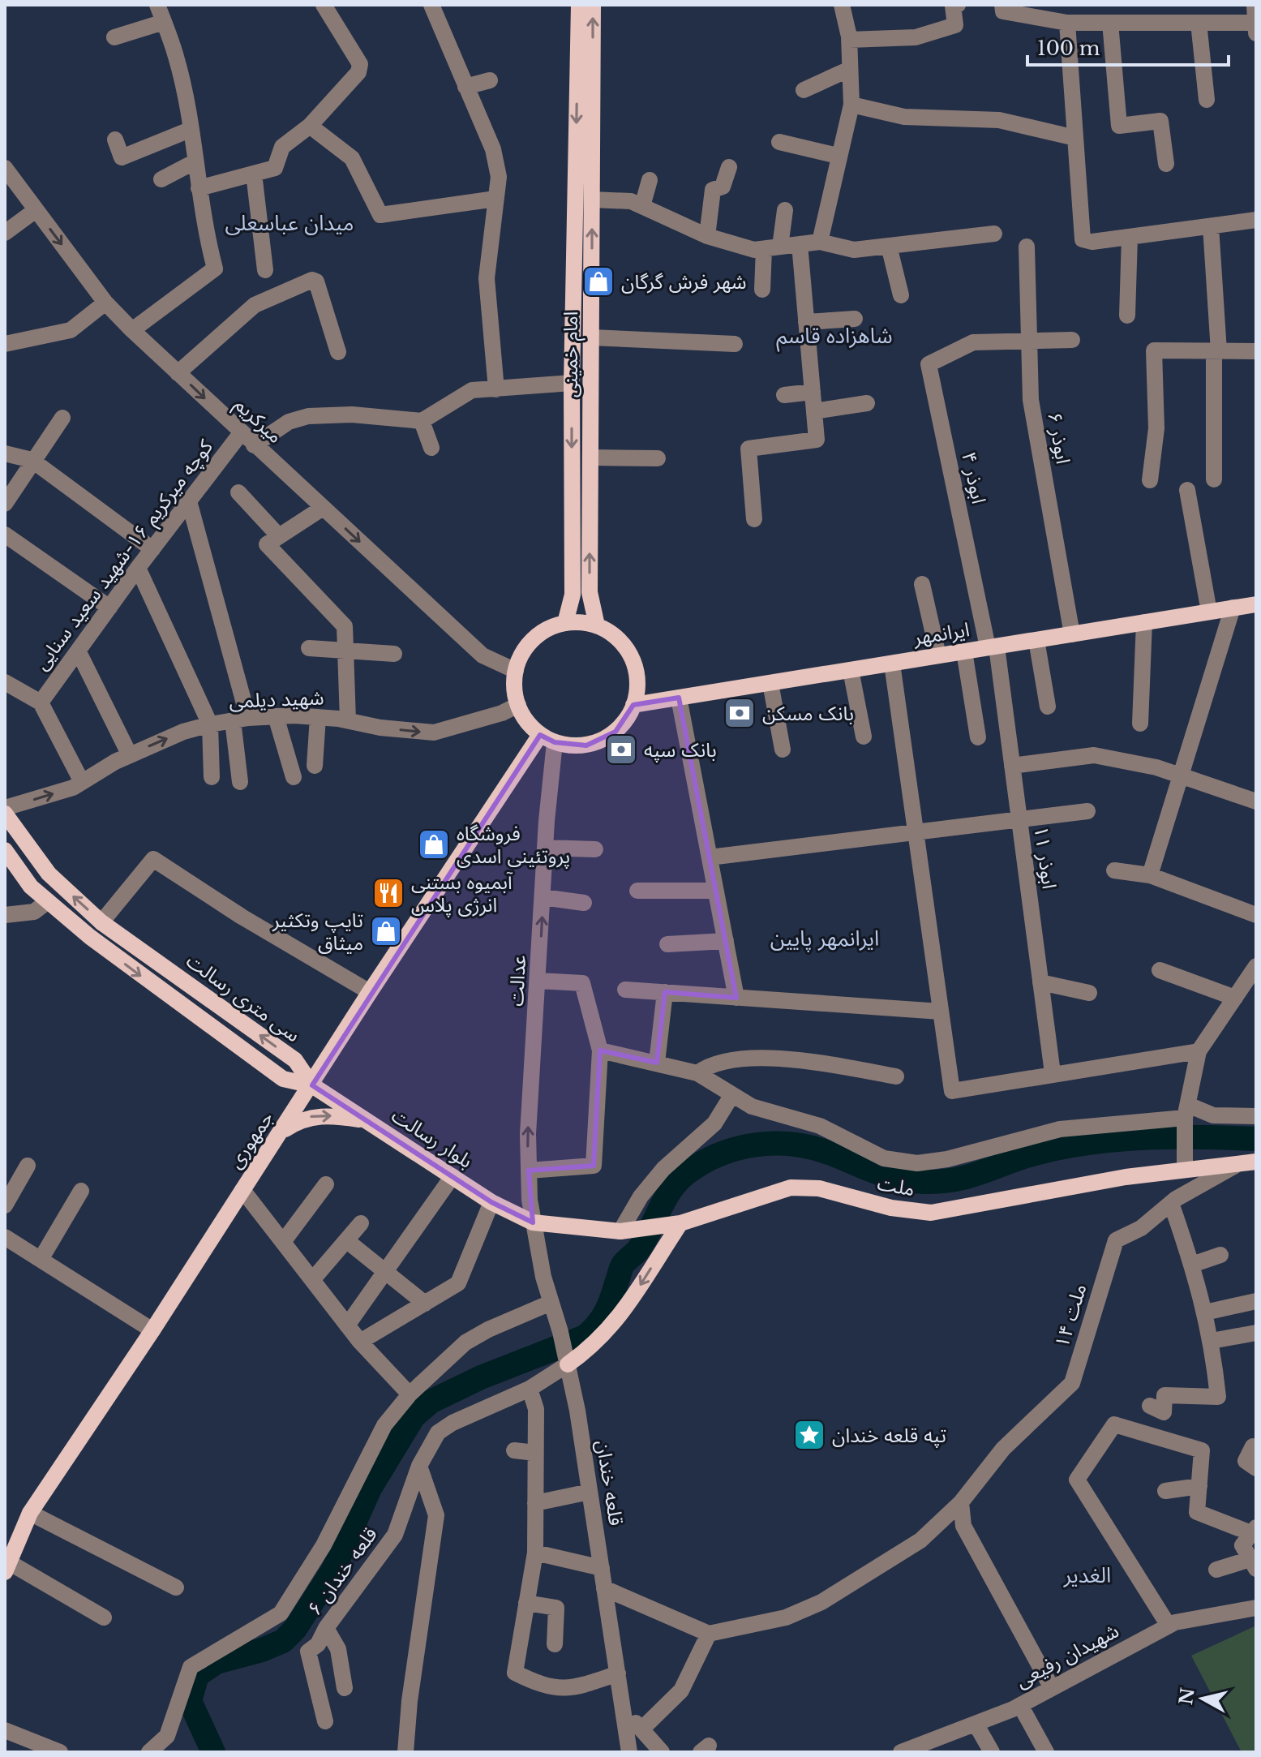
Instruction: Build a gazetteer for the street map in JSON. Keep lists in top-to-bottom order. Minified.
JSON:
{"streets":{"main road":["امام خمینی","ایرانمهر","سی متری رسالت","بلوار رسالت","جمهوری","ملت"],"street":["میرکریم","ابوذر ۶","ابوذر ۴","کوچه میرکریم ۱۶-شهید سعید سنایی","شهید دیلمی","ابوذر ۱۱","عدالت","۱۴ ملت","قلعه خندان","۶ قلعه خندان","شهیدان رفیعی"]},"crossings":[["امام خمینی","میرکریم"],["امام خمینی","ایرانمهر"],["امام خمینی","شهید دیلمی"],["امام خمینی","عدالت"],["امام خمینی","جمهوری"],["میرکریم","کوچه میرکریم ۱۶-شهید سعید سنایی"],["میرکریم","ایرانمهر"],["میرکریم","شهید دیلمی"],["میرکریم","عدالت"],["میرکریم","جمهوری"],["ابوذر ۶","ابوذر ۴"],["ابوذر ۶","ایرانمهر"],["ابوذر ۴","ایرانمهر"],["ابوذر ۴","ابوذر ۱۱"],["ایرانمهر","شهید دیلمی"],["ایرانمهر","ابوذر ۱۱"],["ایرانمهر","عدالت"],["ایرانمهر","جمهوری"],["شهید دیلمی","عدالت"],["شهید دیلمی","جمهوری"],["عدالت","بلوار رسالت"],["عدالت","جمهوری"],["عدالت","ملت"],["عدالت","قلعه خندان"],["سی متری رسالت","بلوار رسالت"],["سی متری رسالت","جمهوری"],["بلوار رسالت","جمهوری"],["بلوار رسالت","ملت"],["بلوار رسالت","قلعه خندان"],["ملت","۱۴ ملت"],["ملت","قلعه خندان"],["قلعه خندان","۶ قلعه خندان"]],"one_way":["میرکریم","شهید دیلمی","عدالت"],"districts":["میدان عباسعلی","شاهزاده قاسم","ایرانمهر پایین","الغدیر"],"places":{"shop":["شهر فرش گرگان","فروشگاه پروتئینی اسدی","تایپ وتکثیر میثاق"],"bank":["بانک مسکن","بانک سپه"],"restaurant":["آبمیوه بستنی انرژی پلاس"],"place":["تپه قلعه خندان"]},"scale_bar":"100 m","north":"left"}
